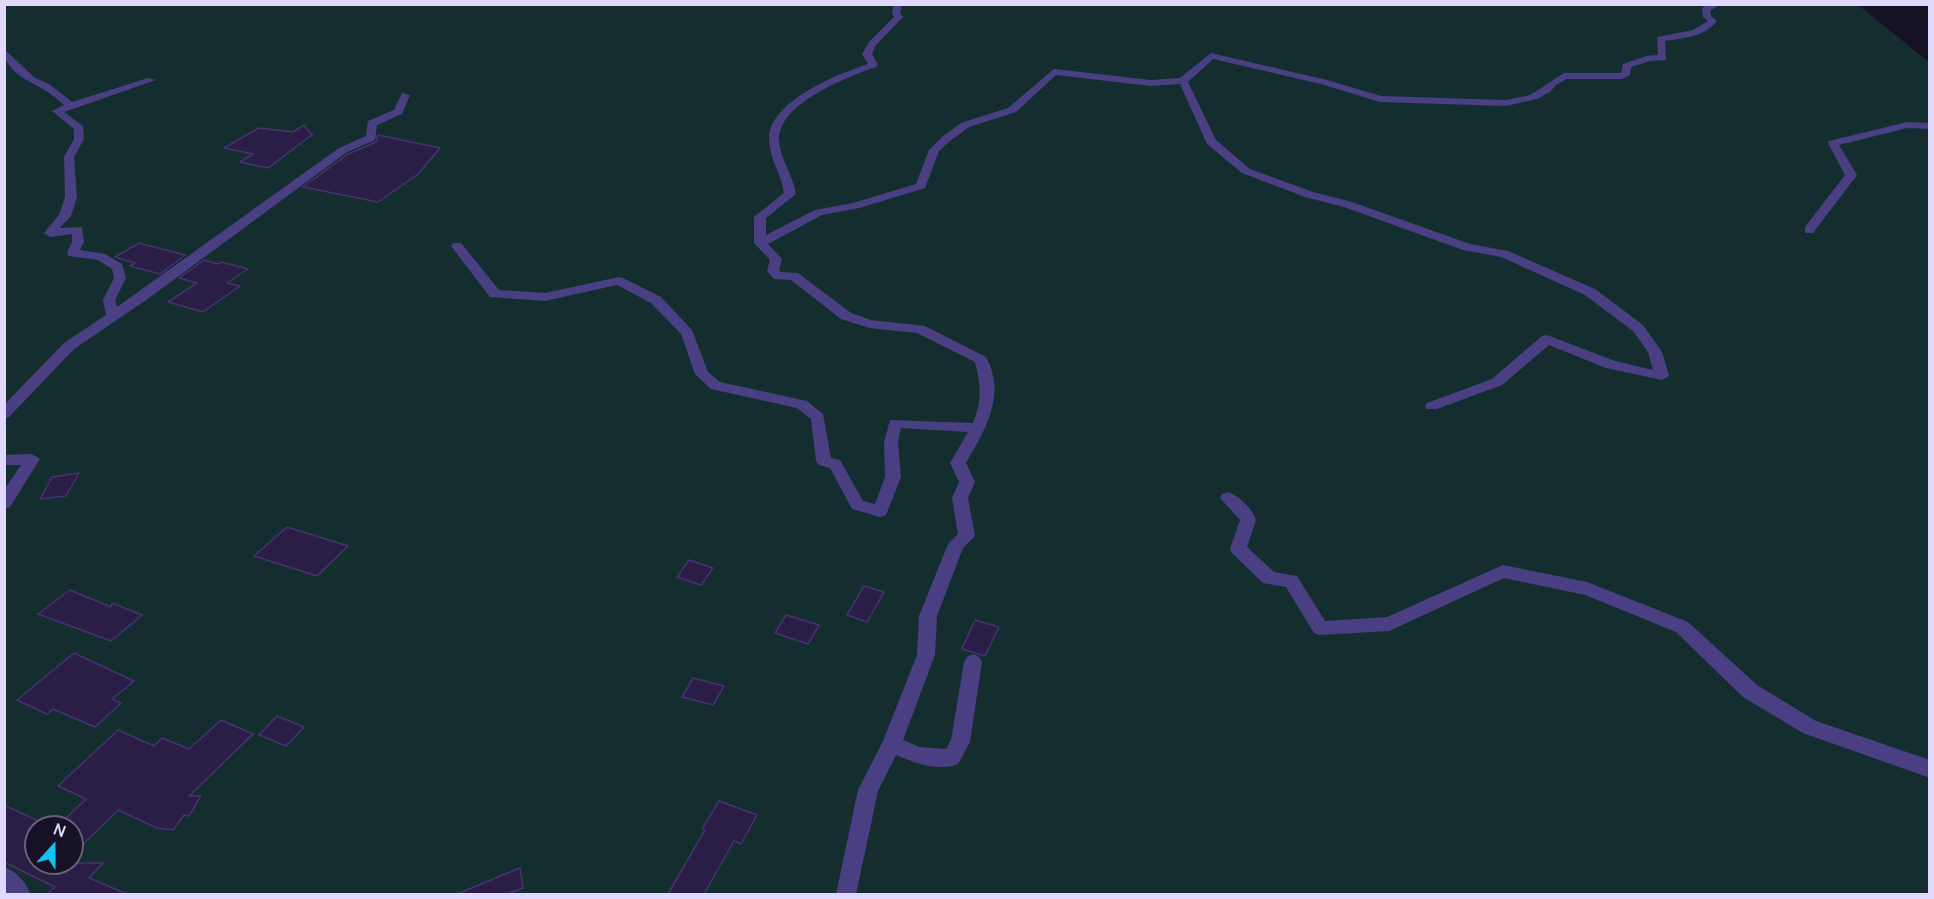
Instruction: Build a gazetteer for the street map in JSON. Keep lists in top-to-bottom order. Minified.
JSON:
{"north":"top"}
